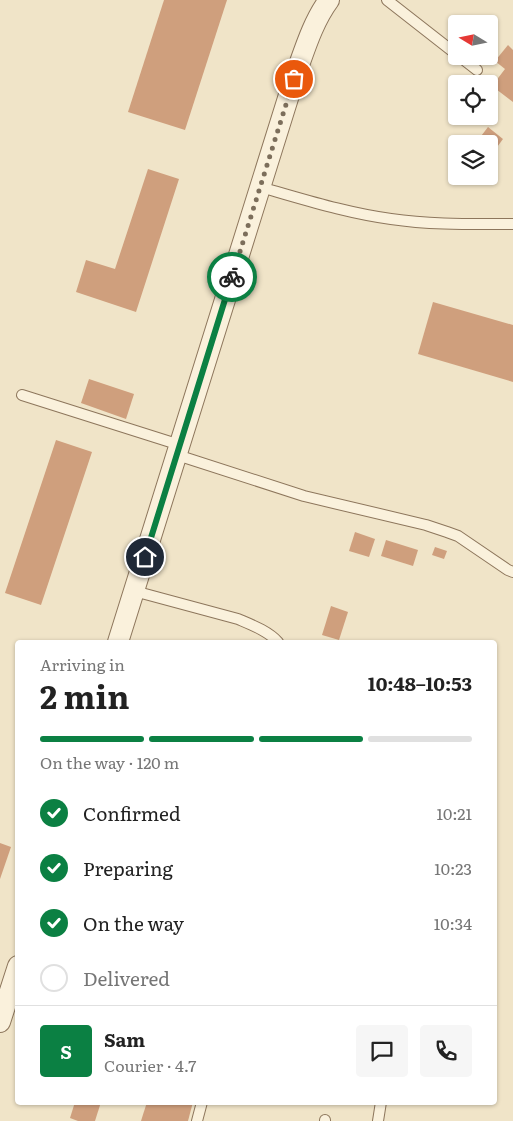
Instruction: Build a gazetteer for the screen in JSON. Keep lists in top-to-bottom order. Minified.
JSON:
{"north":"left","page":{"heading":["2 min","Arriving in","10:48–10:53"],"panel":["Sam","Courier · 4.7"],"bar":"On the way · 120 m","list":[["Confirmed","10:21"],["Preparing","10:23"],["On the way","10:34"],"Delivered"],"round":"S"}}
